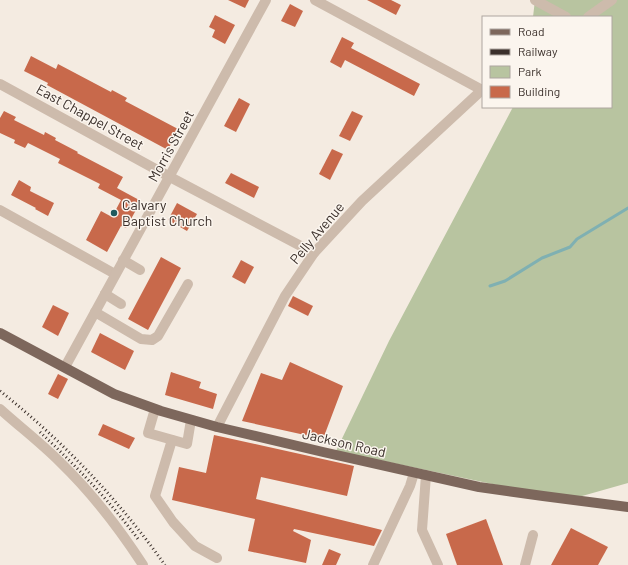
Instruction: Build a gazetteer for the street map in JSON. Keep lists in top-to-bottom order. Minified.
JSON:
{"streets":{"main road":["Jackson Road"],"street":["East Chappel Street","Morris Street","Pelly Avenue"]},"crossings":[["East Chappel Street","Morris Street"],["East Chappel Street","Pelly Avenue"],["Morris Street","Jackson Road"],["Pelly Avenue","Jackson Road"]],"places":["Calvary Baptist Church"],"legend":["Road","Railway","Park","Building"]}
